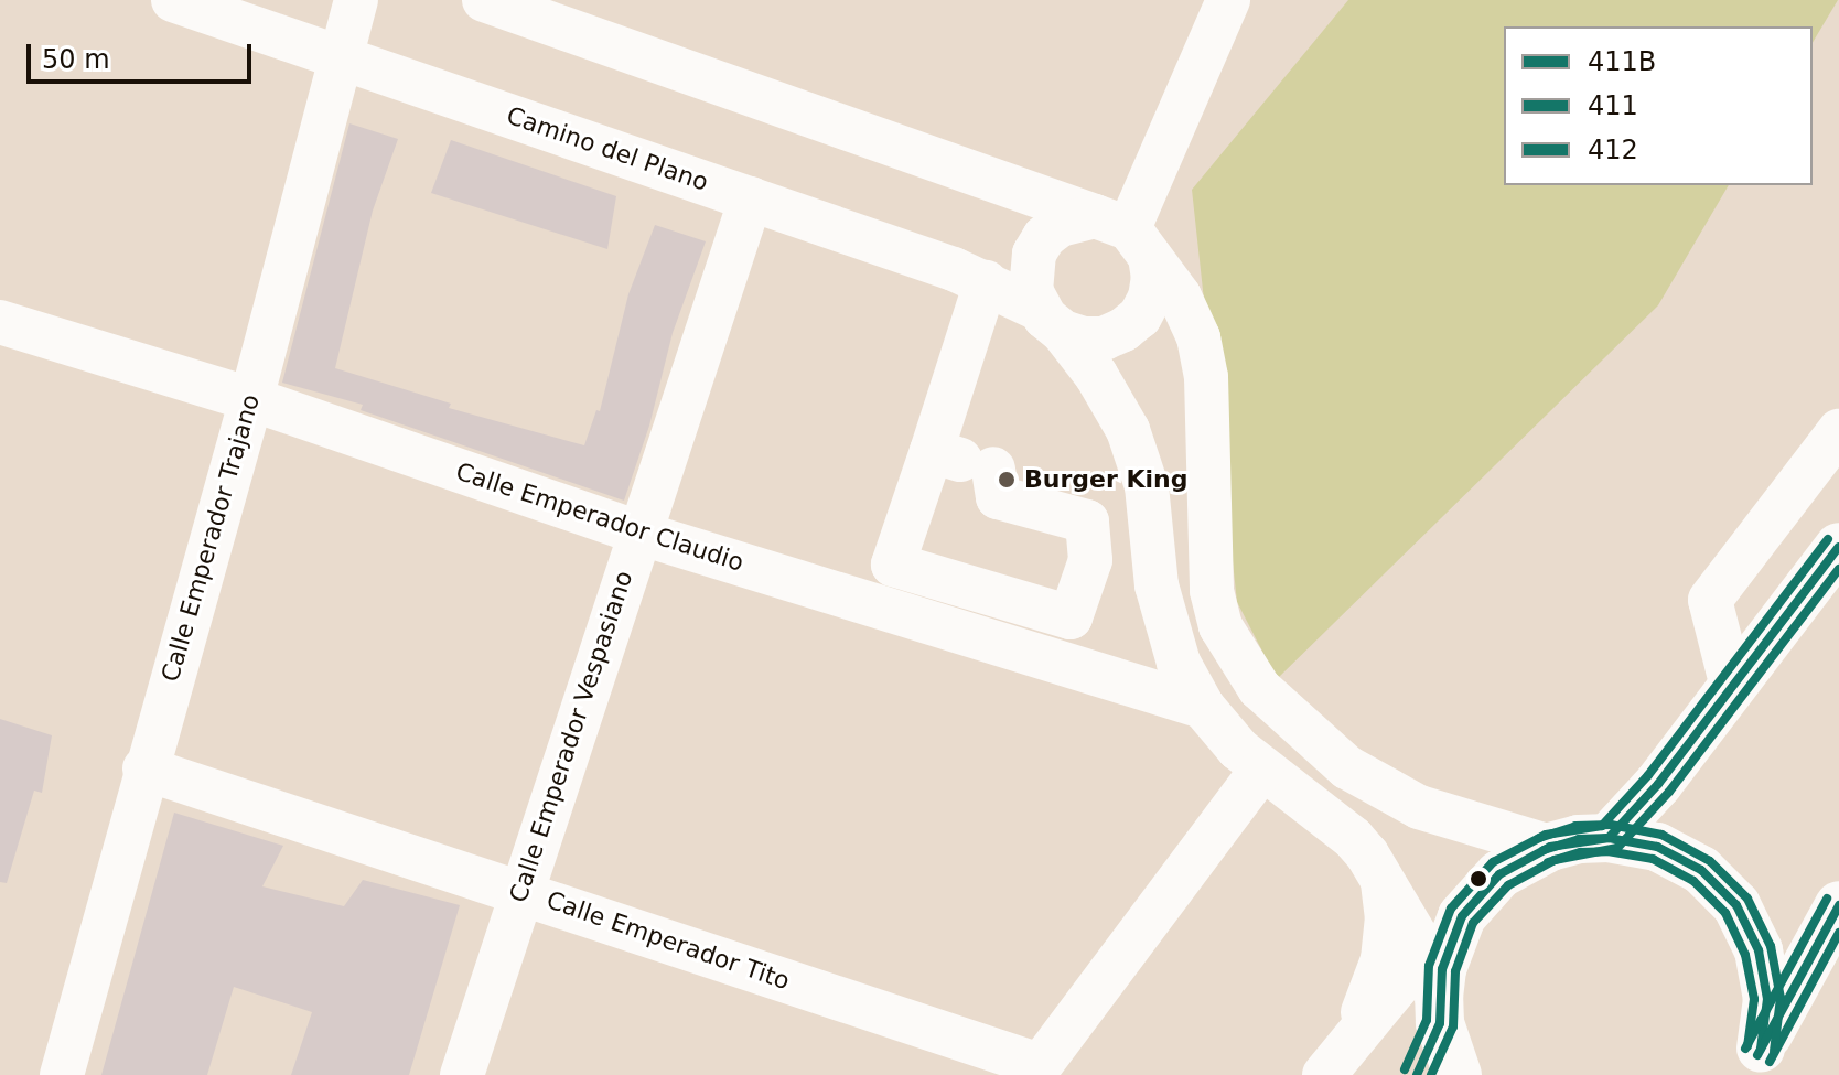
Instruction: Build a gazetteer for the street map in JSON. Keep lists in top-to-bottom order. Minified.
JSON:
{"streets":{"street":["Camino del Plano","Calle Emperador Claudio","Calle Emperador Trajano","Calle Emperador Vespasiano","Calle Emperador Tito"]},"crossings":[["Camino del Plano","Calle Emperador Trajano"],["Camino del Plano","Calle Emperador Vespasiano"],["Calle Emperador Claudio","Calle Emperador Trajano"],["Calle Emperador Claudio","Calle Emperador Vespasiano"],["Calle Emperador Trajano","Calle Emperador Tito"],["Calle Emperador Vespasiano","Calle Emperador Tito"]],"places":["Burger King"],"lines":["transit line 412","transit line 411B","transit line 411"],"legend":["411B","411","412"],"scale_bar":"50 m"}
